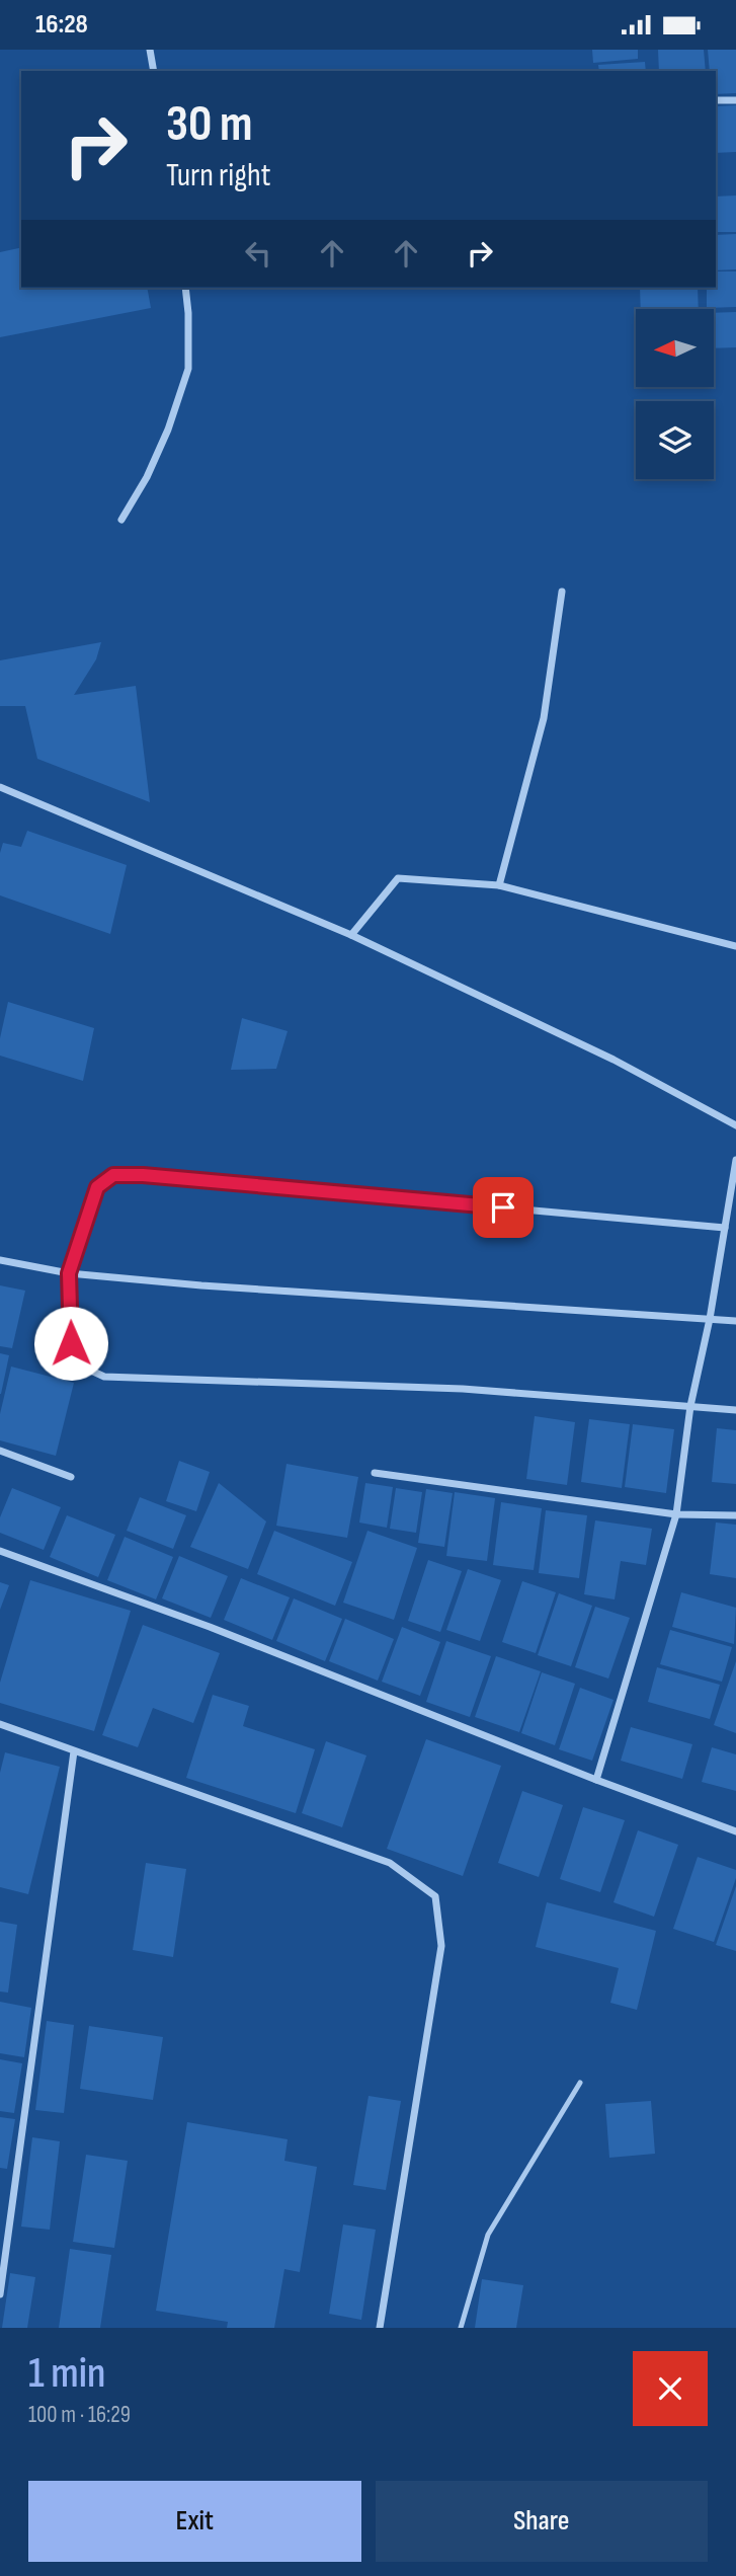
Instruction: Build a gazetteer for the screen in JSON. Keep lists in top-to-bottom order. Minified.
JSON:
{"north":"left","page":{"status":"16:28","turn":["30 m","Turn right"],"heading":["1 min","100 m · 16:29"],"buttons":["Exit","Share"]}}
